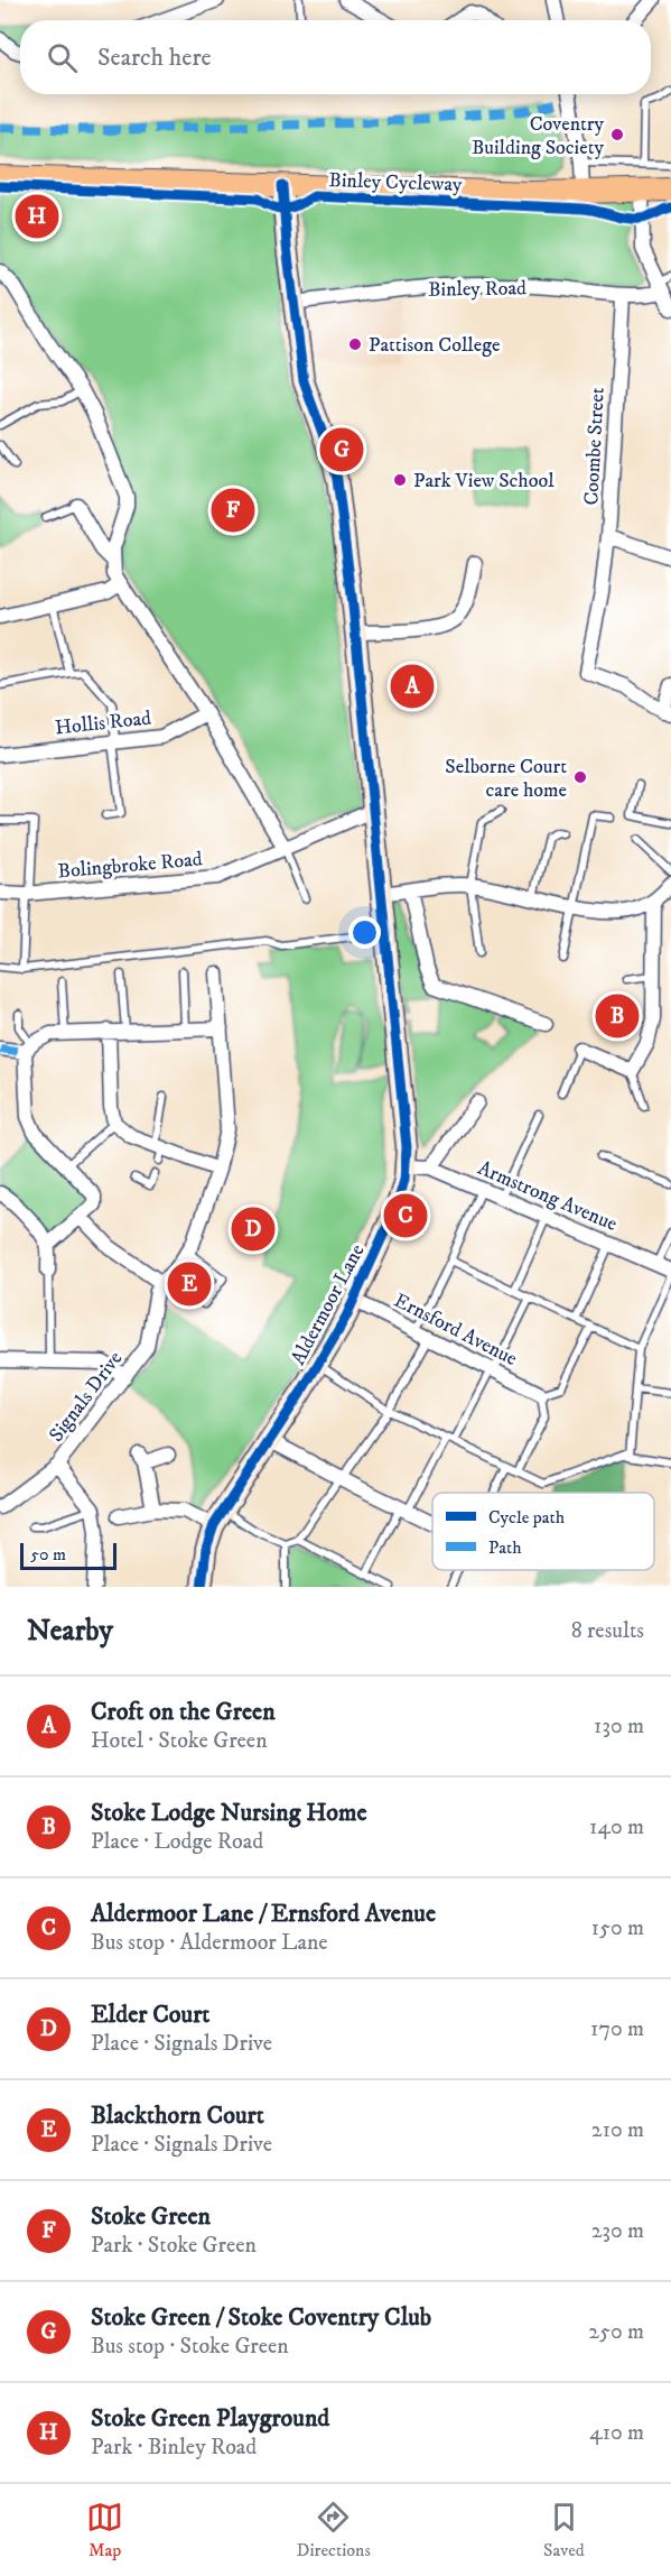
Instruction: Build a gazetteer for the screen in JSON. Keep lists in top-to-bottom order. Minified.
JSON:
{"streets":{"street":["Binley Road","Coombe Street","Hollis Road","Bolingbroke Road","Armstrong Avenue","Aldermoor Lane","Ernsford Avenue","Signals Drive"],"cycle path":["Binley Cycleway"]},"crossings":[["Binley Road","Coombe Street"],["Binley Road","Aldermoor Lane"],["Bolingbroke Road","Aldermoor Lane"],["Armstrong Avenue","Aldermoor Lane"],["Aldermoor Lane","Ernsford Avenue"]],"places":["Coventry Building Society","Pattison College","Park View School","Selborne Court care home"],"legend":["Cycle path","Path"],"scale_bar":"50 m","page":{"search":"Search here","pins":["H","G","F","A","B","C","D","E"],"scale":"50 m","heading":["Nearby","8 results"],"list":[{"mark":"A","name":"Croft on the Green","note":"Hotel · Stoke Green","value":"130 m"},{"mark":"B","name":"Stoke Lodge Nursing Home","note":"Place · Lodge Road","value":"140 m"},{"mark":"C","name":"Aldermoor Lane / Ernsford Avenue","note":"Bus stop · Aldermoor Lane","value":"150 m"},{"mark":"D","name":"Elder Court","note":"Place · Signals Drive","value":"170 m"},{"mark":"E","name":"Blackthorn Court","note":"Place · Signals Drive","value":"210 m"},{"mark":"F","name":"Stoke Green","note":"Park · Stoke Green","value":"230 m"},{"mark":"G","name":"Stoke Green / Stoke Coventry Club","note":"Bus stop · Stoke Green","value":"250 m"},{"mark":"H","name":"Stoke Green Playground","note":"Park · Binley Road","value":"410 m"}],"nav":["Map","Directions","Saved"]}}
